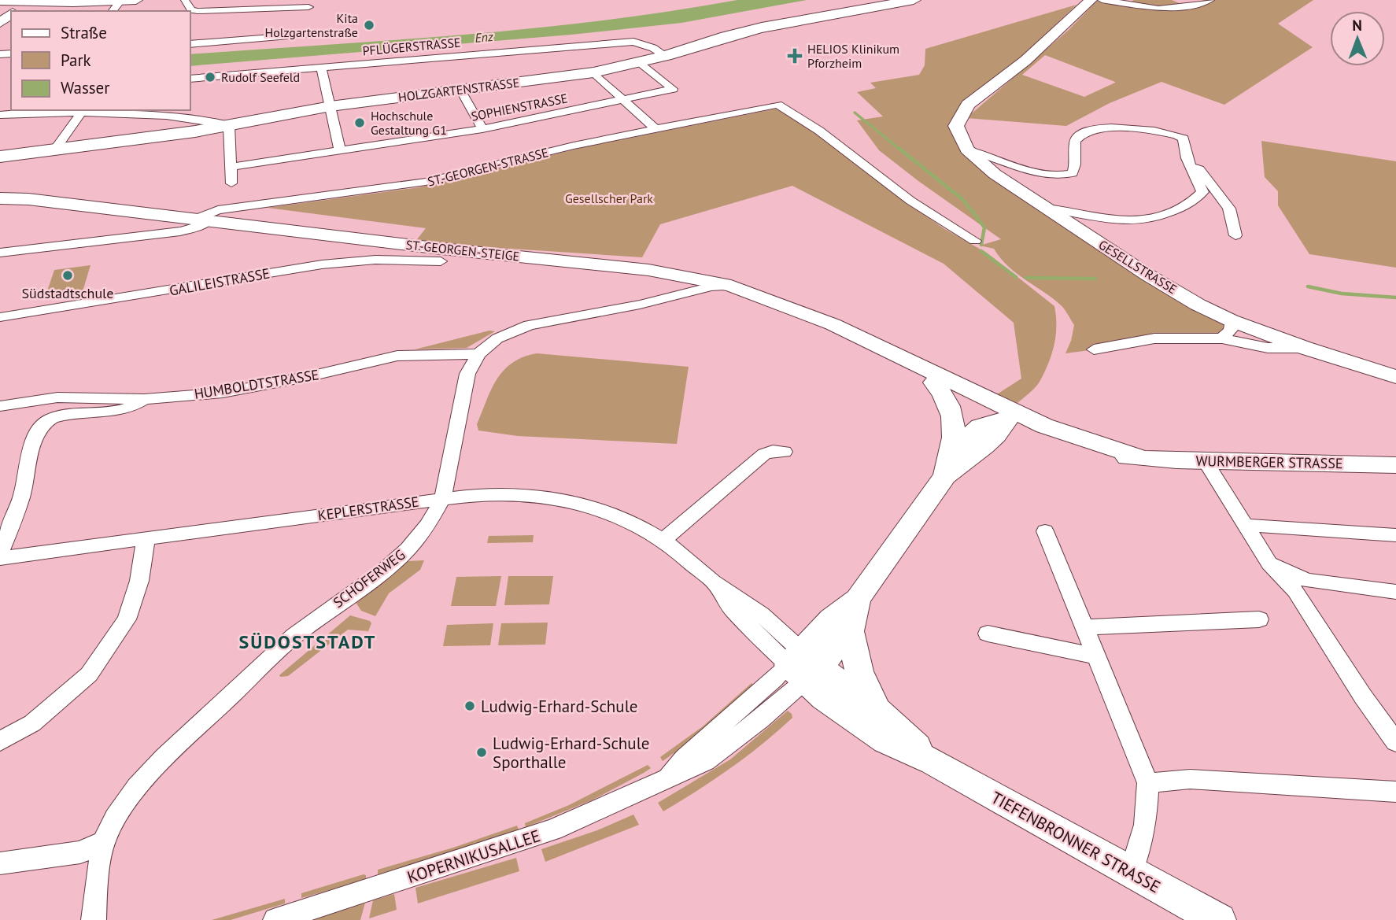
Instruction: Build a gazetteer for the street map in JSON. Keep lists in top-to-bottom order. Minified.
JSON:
{"streets":{"main road":["HOLZGARTENSTRASSE"],"street":["PFLÜGERSTRASSE","SOPHIENSTRASSE","ST.-GEORGEN-STRASSE","ST.-GEORGEN-STEIGE","GESELLSTRASSE","GALILEISTRASSE","HUMBOLDTSTRASSE","WURMBERGER STRASSE","KEPLERSTRASSE","SCHOFERWEG","TIEFENBRONNER STRASSE","KOPERNIKUSALLEE"]},"crossings":[["PFLÜGERSTRASSE","HOLZGARTENSTRASSE"],["HOLZGARTENSTRASSE","SOPHIENSTRASSE"],["ST.-GEORGEN-STRASSE","ST.-GEORGEN-STEIGE"],["ST.-GEORGEN-STEIGE","WURMBERGER STRASSE"],["ST.-GEORGEN-STEIGE","SCHOFERWEG"],["HUMBOLDTSTRASSE","SCHOFERWEG"],["KEPLERSTRASSE","SCHOFERWEG"],["KEPLERSTRASSE","TIEFENBRONNER STRASSE"],["KEPLERSTRASSE","KOPERNIKUSALLEE"],["TIEFENBRONNER STRASSE","KOPERNIKUSALLEE"]],"districts":["SÜDOSTSTADT"],"water":["Enz"],"parks":["Gesellscher Park"],"places":{"other":["Kita Holzgartenstraße","Rudolf Seefeld","Hochschule Gestaltung G1","Südstadtschule","Ludwig-Erhard-Schule","Ludwig-Erhard-Schule Sporthalle"],"health":["HELIOS Klinikum Pforzheim"]},"legend":["Straße","Park","Wasser"],"north":"top"}
